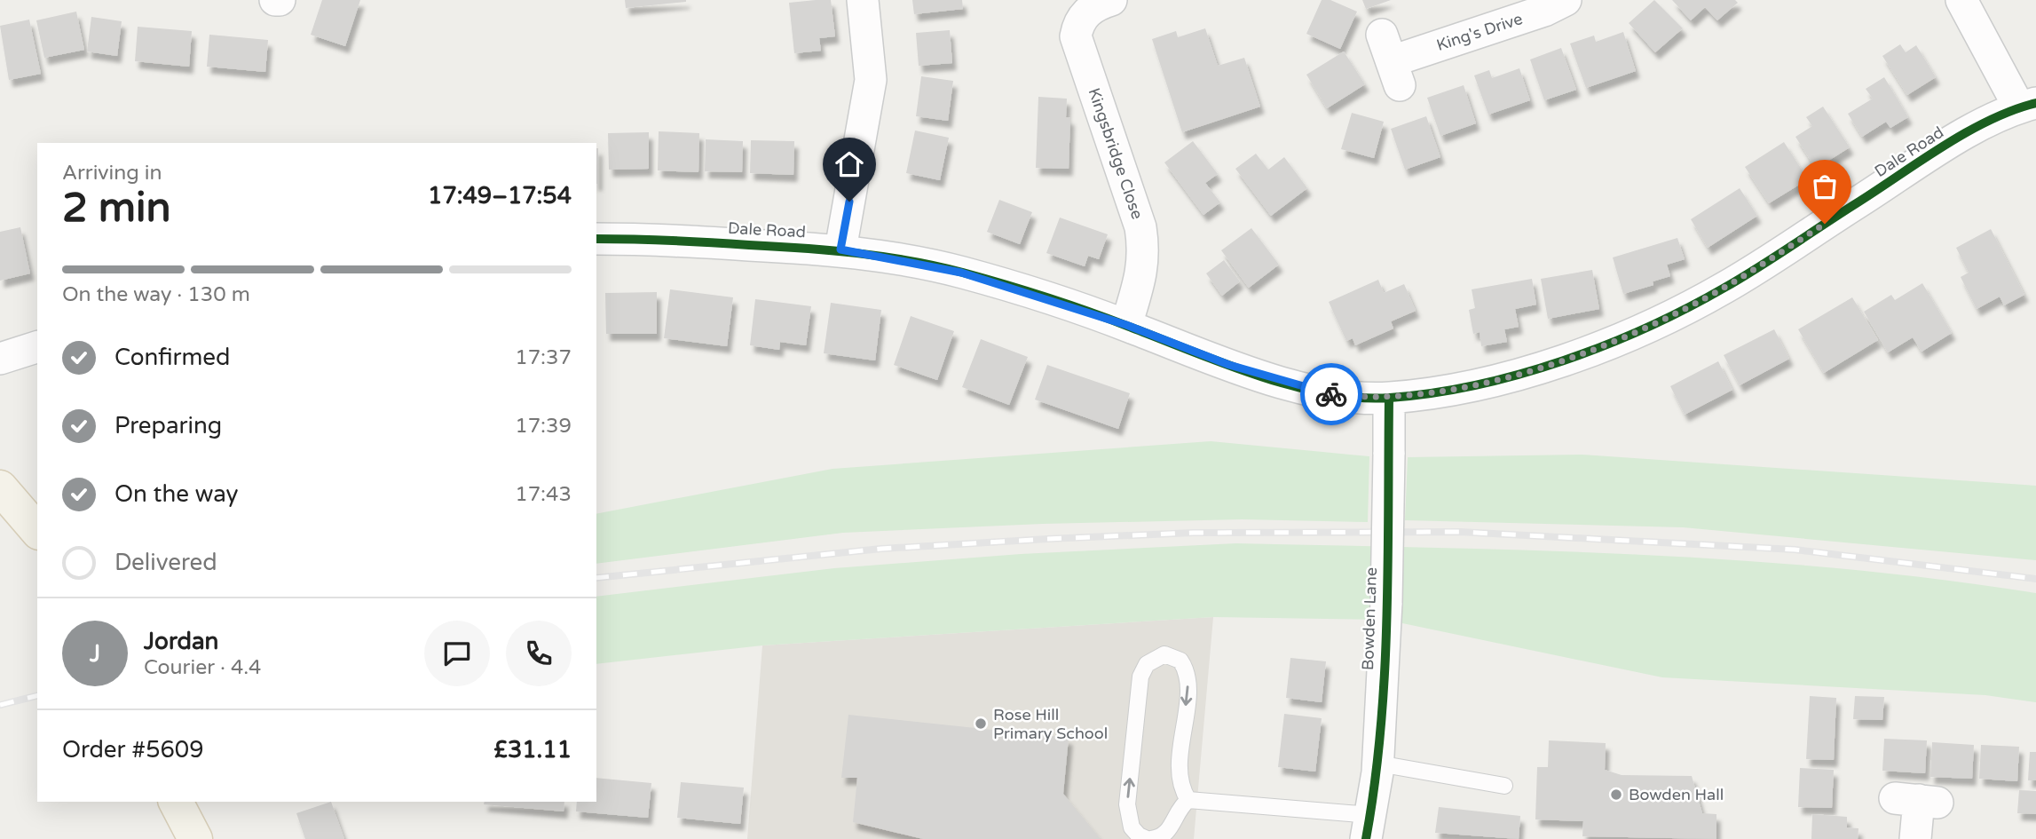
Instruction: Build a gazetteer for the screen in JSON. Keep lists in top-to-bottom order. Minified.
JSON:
{"streets":{"street":["King's Drive","Dale Road","Kingsbridge Close","Bowden Lane"]},"crossings":[["Dale Road","Kingsbridge Close"],["Dale Road","Bowden Lane"]],"places":["Rose Hill Primary School","Bowden Hall"],"page":{"heading":["2 min","Arriving in","17:49–17:54"],"panel":["Jordan","Courier · 4.4","Order #5609","£31.11"],"bar":"On the way · 130 m","list":[["Confirmed","17:37"],["Preparing","17:39"],["On the way","17:43"],"Delivered"],"round":"J"}}
